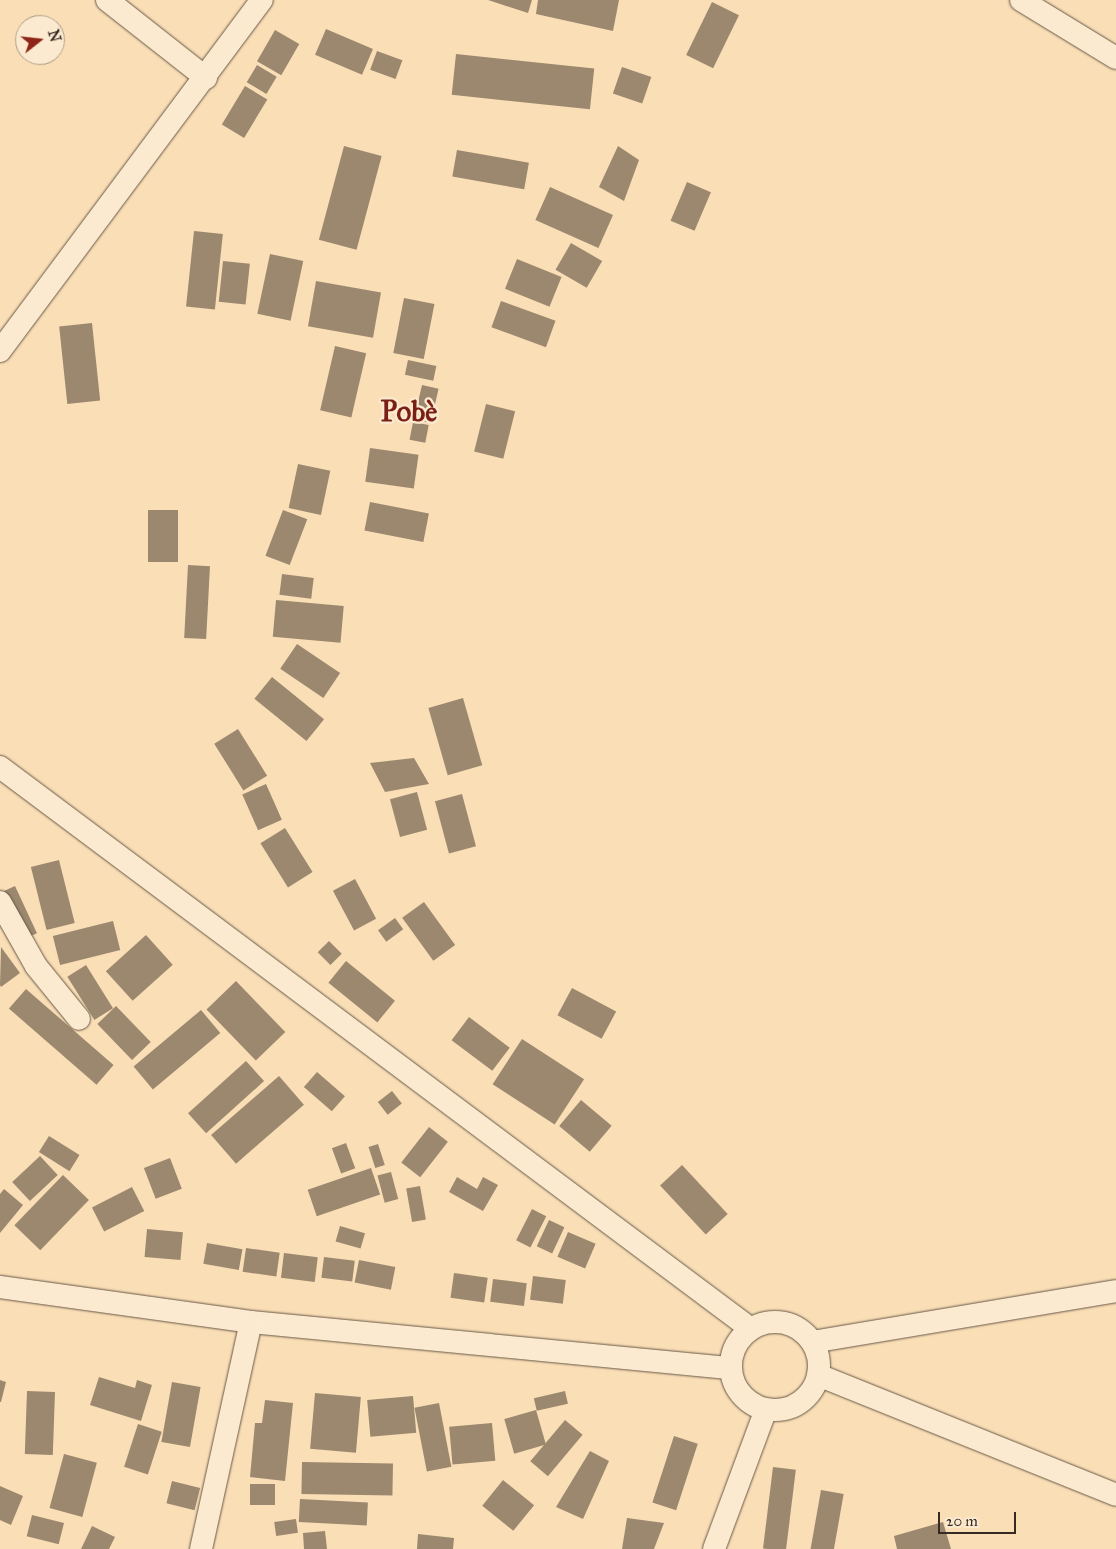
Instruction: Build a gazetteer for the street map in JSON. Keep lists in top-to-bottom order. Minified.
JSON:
{"districts":["Pobè"],"scale_bar":"20 m","north":"right"}
